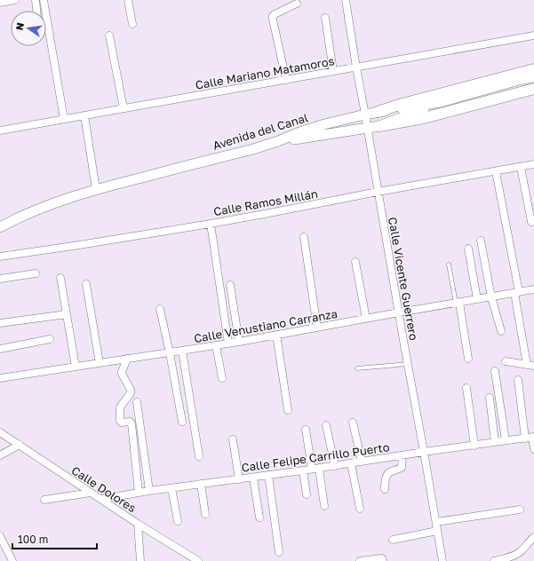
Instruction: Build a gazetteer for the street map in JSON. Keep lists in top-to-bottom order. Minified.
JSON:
{"streets":{"main road":["Avenida del Canal"],"street":["Calle Mariano Matamoros","Calle Ramos Millán","Calle Vicente Guerrero","Calle Venustiano Carranza","Calle Felipe Carrillo Puerto","Calle Dolores"]},"crossings":[["Calle Mariano Matamoros","Calle Vicente Guerrero"],["Avenida del Canal","Calle Vicente Guerrero"],["Calle Ramos Millán","Calle Vicente Guerrero"],["Calle Vicente Guerrero","Calle Venustiano Carranza"],["Calle Vicente Guerrero","Calle Felipe Carrillo Puerto"],["Calle Felipe Carrillo Puerto","Calle Dolores"]],"scale_bar":"100 m","north":"left"}
